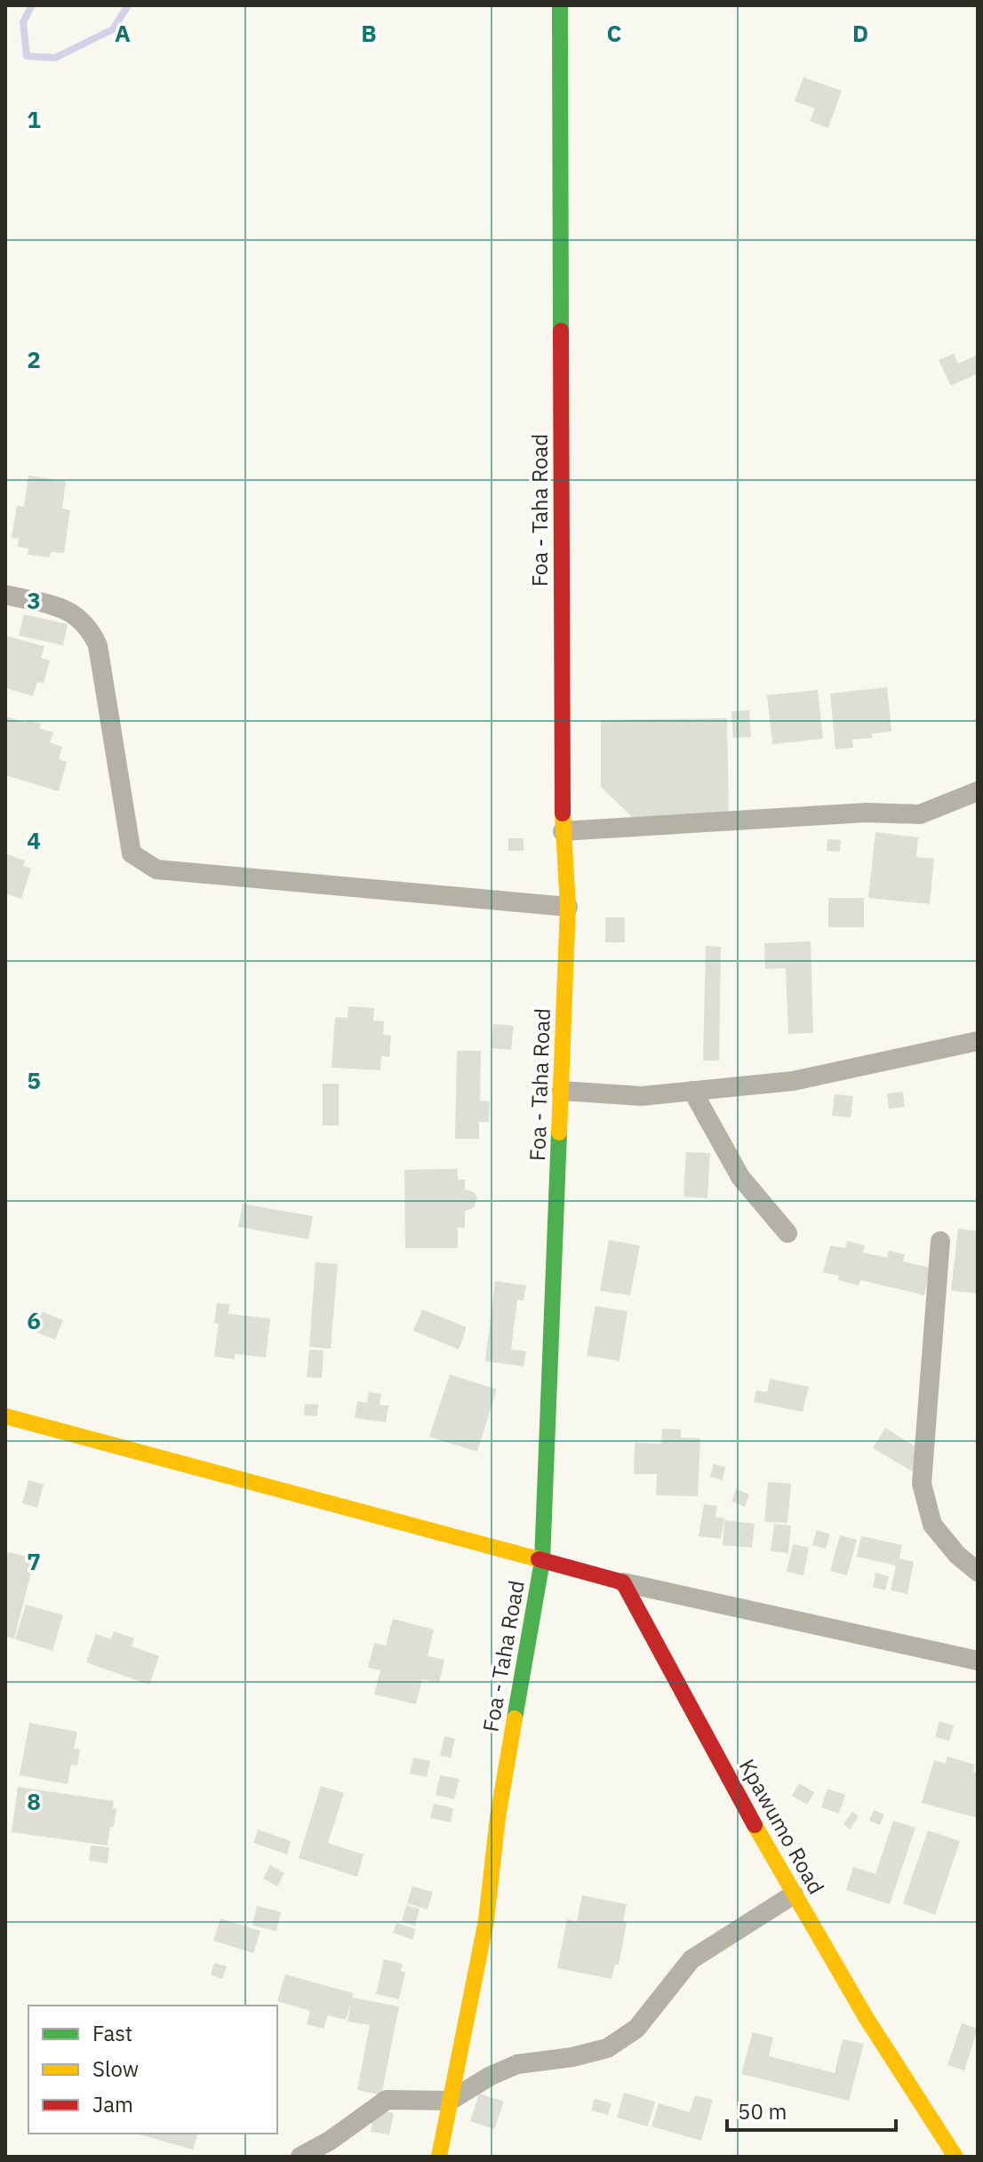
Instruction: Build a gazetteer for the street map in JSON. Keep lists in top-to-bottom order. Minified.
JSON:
{"streets":{"street":["Foa - Taha Road","Kpawumo Road"]},"legend":["Fast","Slow","Jam"],"scale_bar":"50 m","grid":{"columns":["A","B","C","D"],"rows":["1","2","3","4","5","6","7","8"]}}
